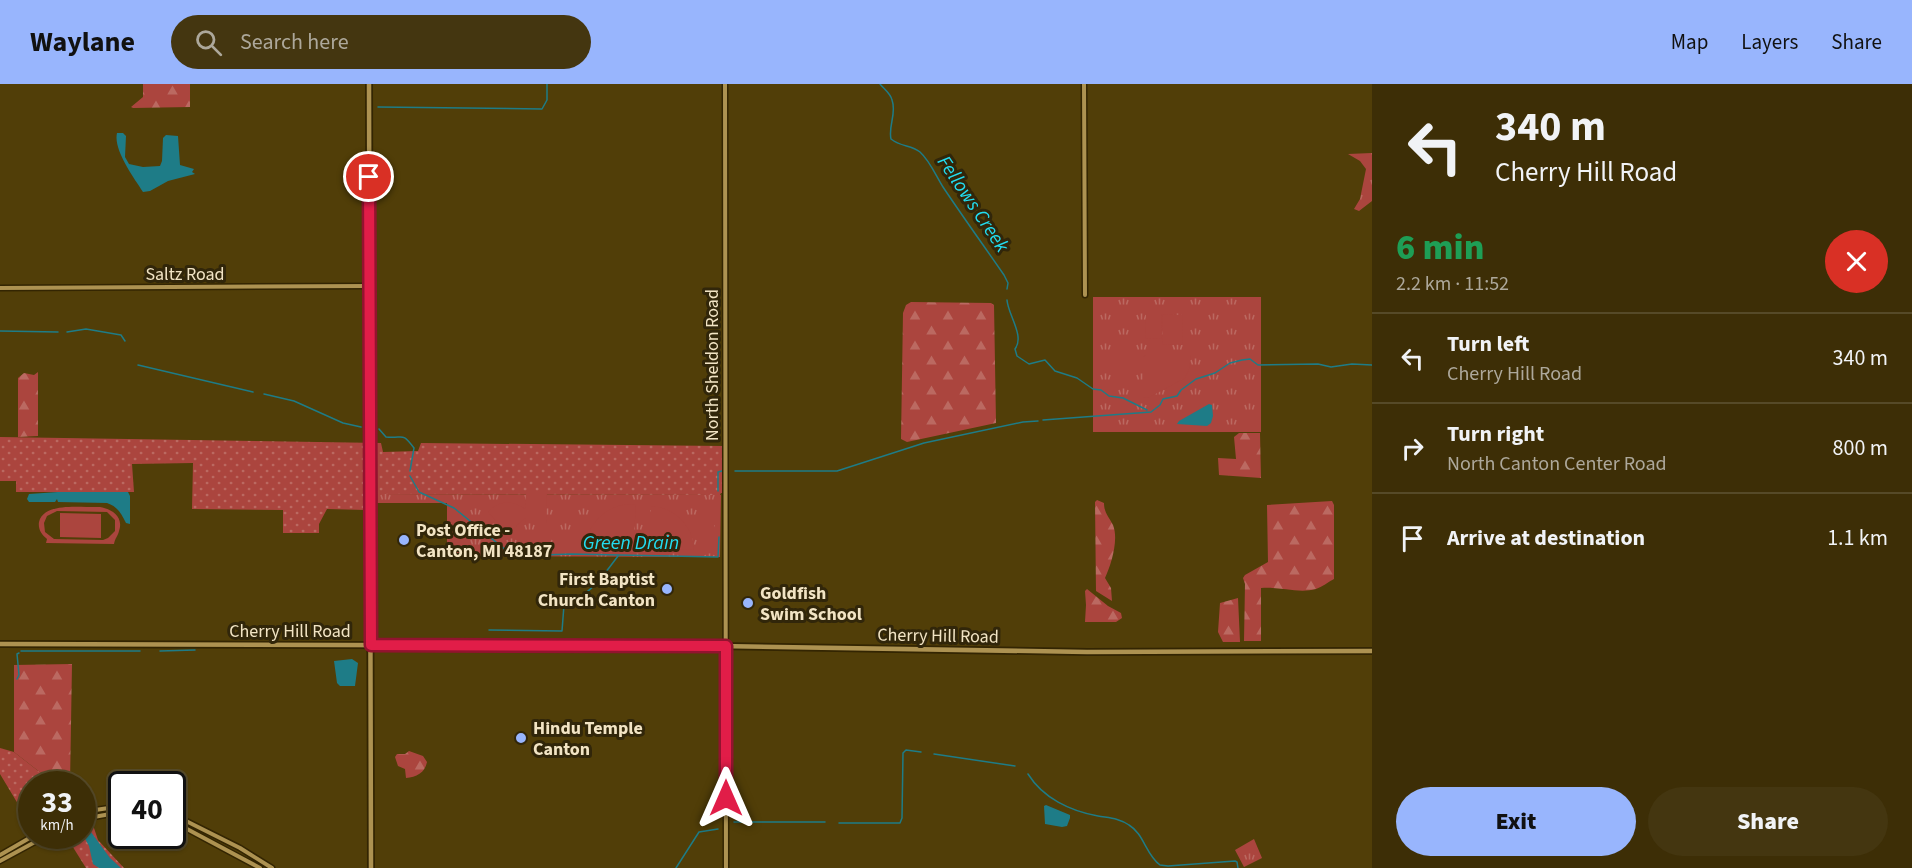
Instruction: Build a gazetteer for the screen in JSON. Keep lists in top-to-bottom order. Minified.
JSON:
{"streets":{"main road":["Cherry Hill Road"],"street":["Saltz Road","North Sheldon Road"]},"crossings":[["North Sheldon Road","Cherry Hill Road"]],"water":["Fellows Creek","Green Drain"],"places":["Post Office - Canton, MI 48187","First Baptist Church Canton","Goldfish Swim School","Hindu Temple Canton"],"page":{"header":"Waylane","search":"Search here","nav":["Map","Layers","Share"],"turn":["340 m","Cherry Hill Road"],"heading":["6 min","2.2 km · 11:52"],"list":[{"name":"Turn left","note":"Cherry Hill Road","value":"340 m"},{"name":"Turn right","note":"North Canton Center Road","value":"800 m"},{"name":"Arrive at destination","value":"1.1 km"}],"speed":"33 km/h","limit":"40","buttons":["Exit","Share"]}}
